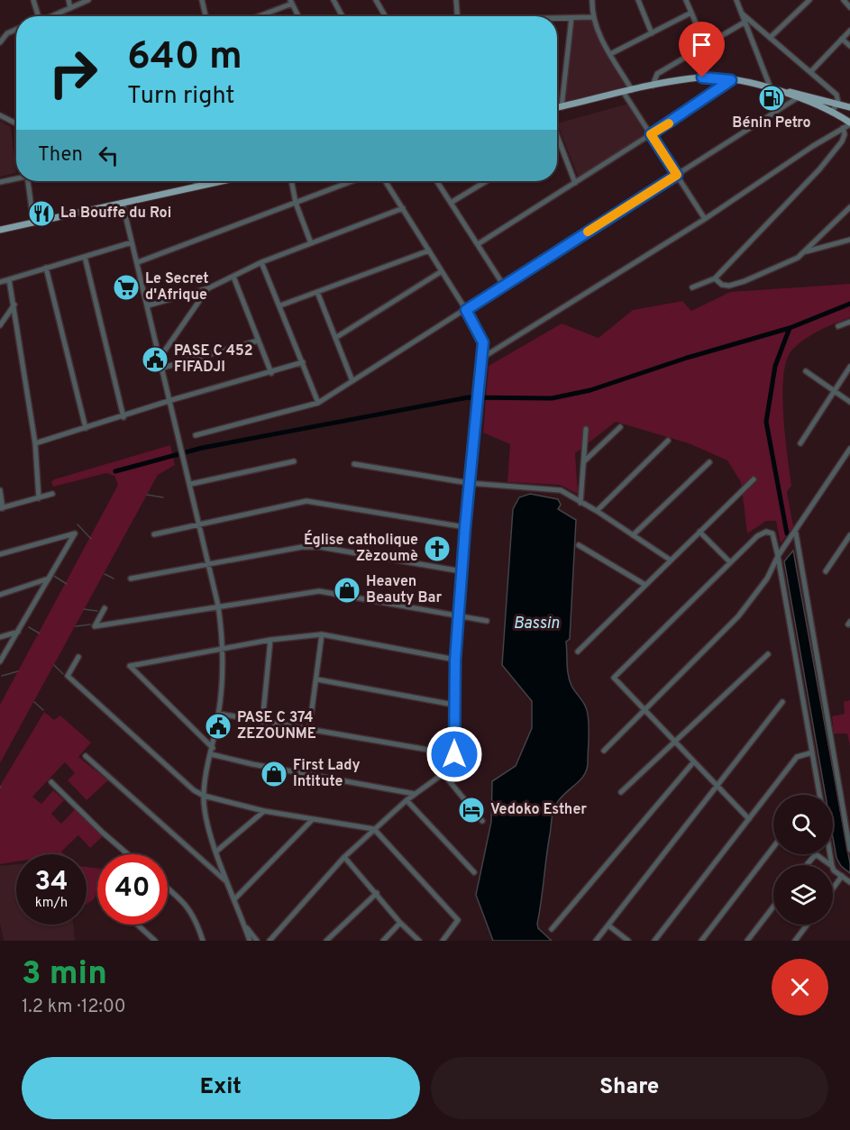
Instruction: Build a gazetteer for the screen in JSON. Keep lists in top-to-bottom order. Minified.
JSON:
{"water":["Bassin"],"places":{"fuel station":["Bénin Petro"],"restaurant":["La Bouffe du Roi"],"supermarket":["Le Secret d'Afrique"],"public building":["PASE C 452 FIFADJI","PASE C 374 ZEZOUNME"],"church":["Église catholique Zèzoumè"],"shop":["Heaven Beauty Bar","First Lady Intitute"],"hotel":["Vedoko Esther"]},"page":{"turn":["640 m","Turn right"],"then":"Then","speed":"34 km/h","limit":"40","heading":["3 min","1.2 km · 12:00"],"buttons":["Exit","Share"]}}
